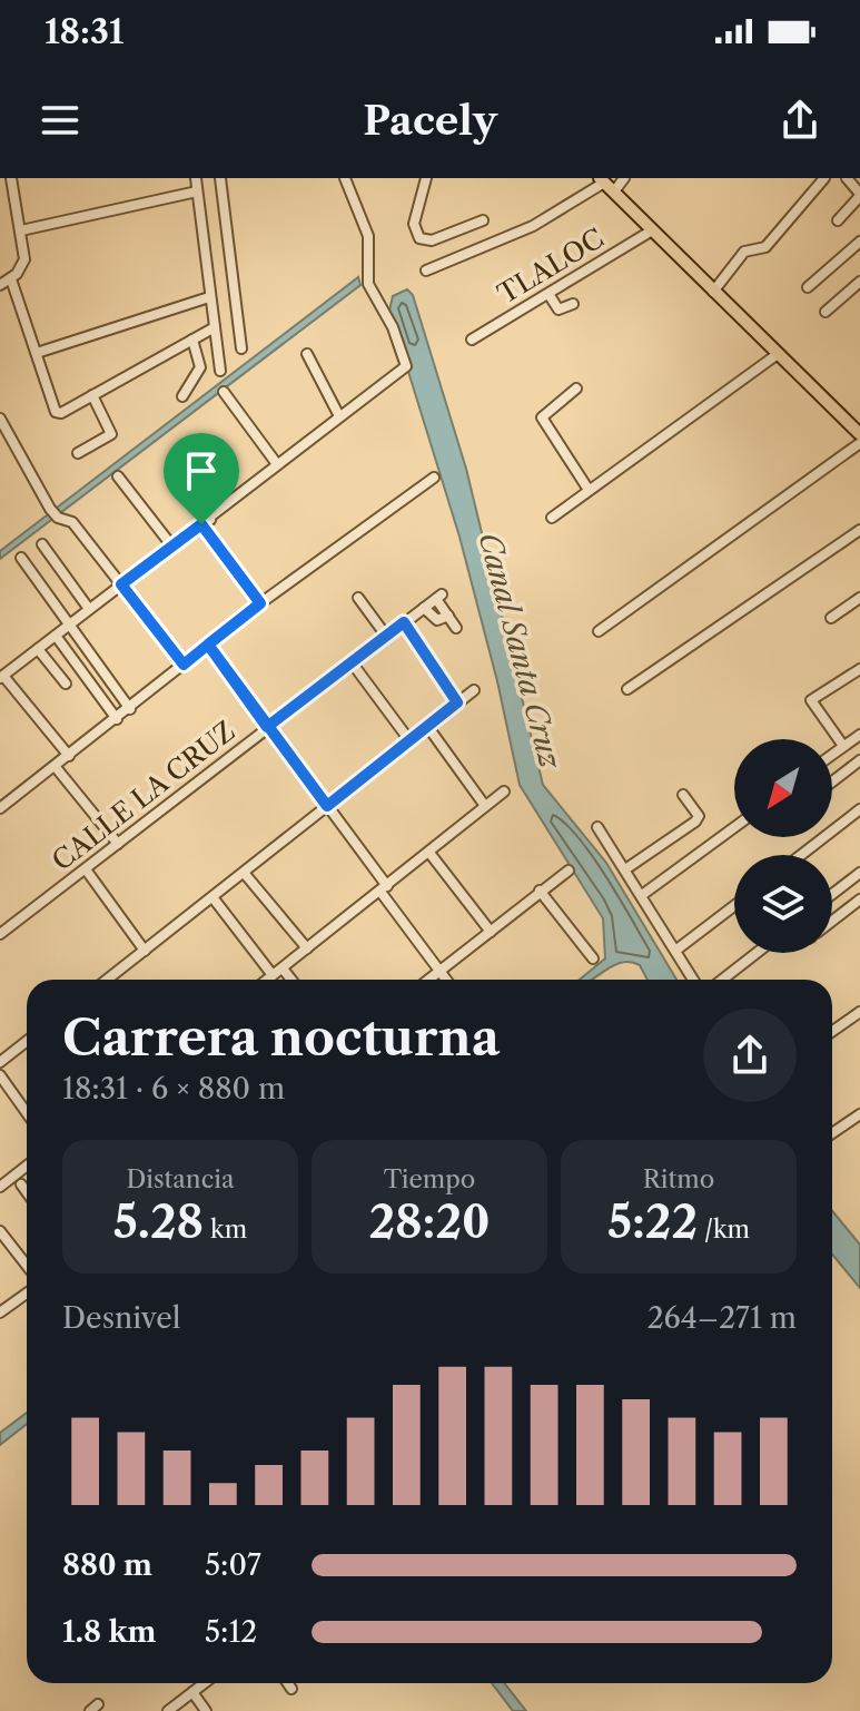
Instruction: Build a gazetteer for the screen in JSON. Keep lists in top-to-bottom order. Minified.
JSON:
{"streets":{"street":["TLALOC","CALLE LA CRUZ"]},"water":["Canal Santa Cruz"],"north":"bottom left","page":{"status":"18:31","header":"Pacely","heading":["Carrera nocturna","18:31 · 6 × 880 m"],"stats":[["Distancia","5.28 km"],["Tiempo","28:20"],["Ritmo","5:22 /km"]],"chart":["Desnivel","264–271 m"],"list":[{"name":"880 m","note":"5:07"},{"name":"1.8 km","note":"5:12"}]}}
